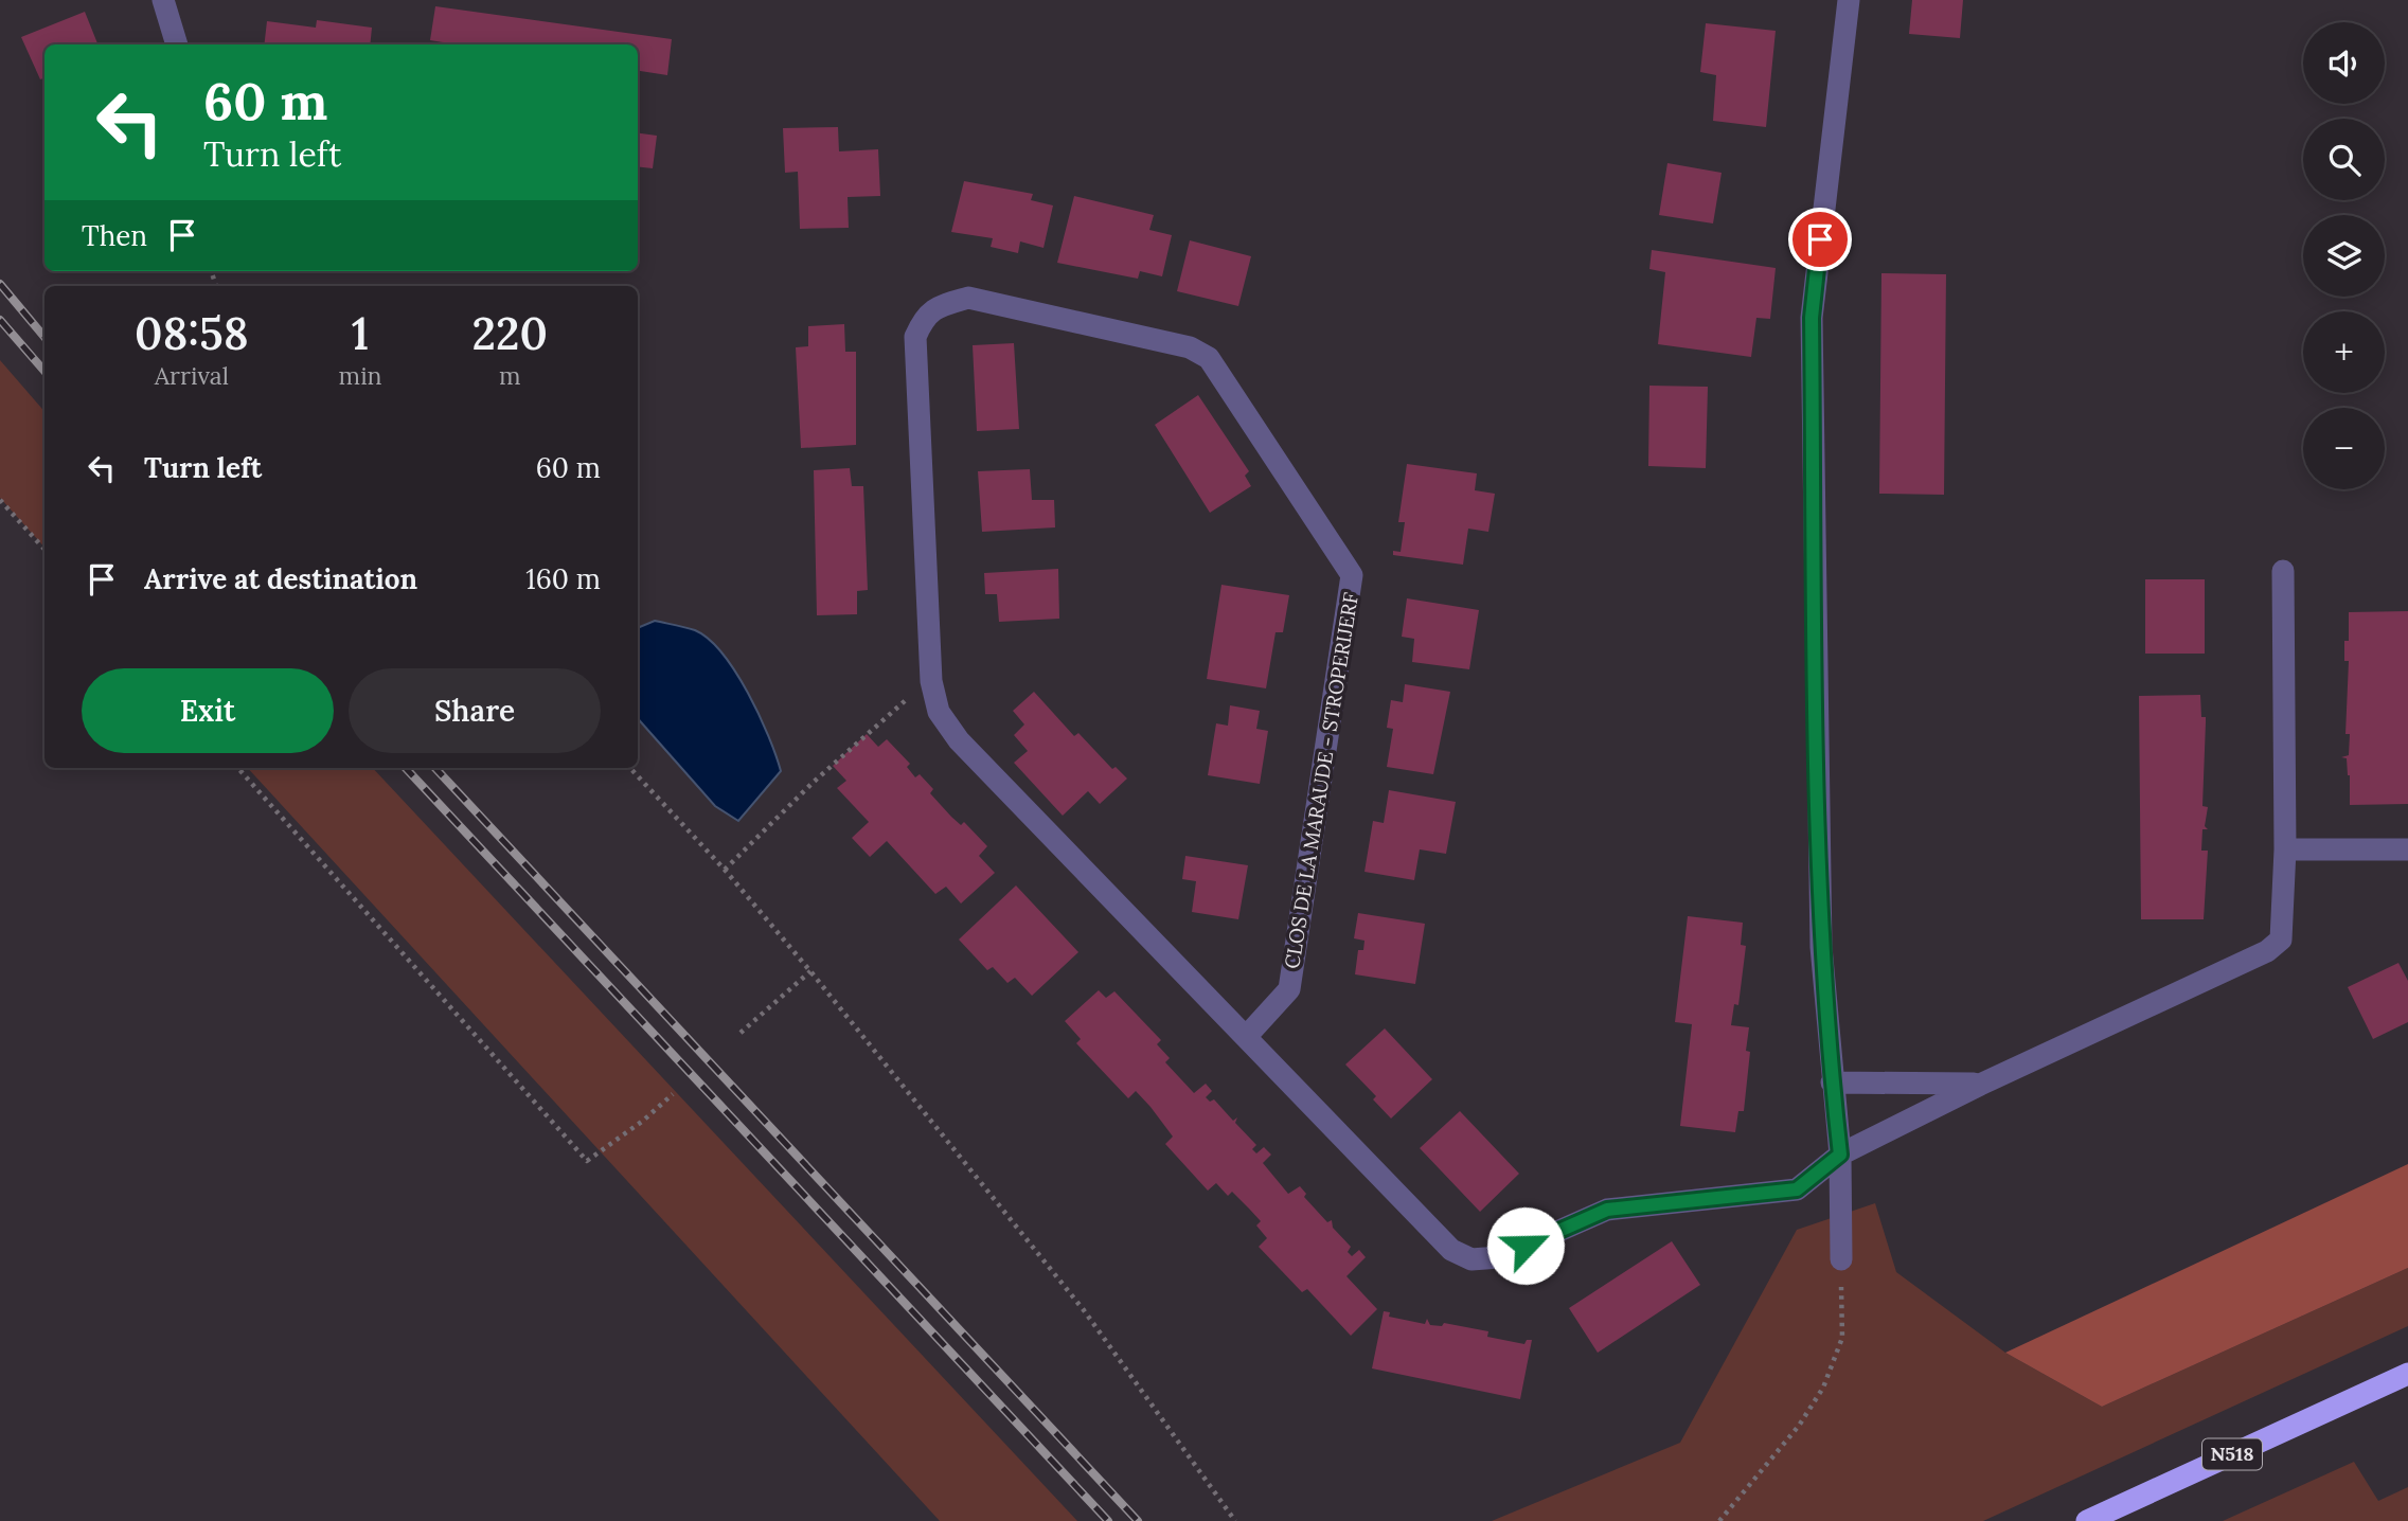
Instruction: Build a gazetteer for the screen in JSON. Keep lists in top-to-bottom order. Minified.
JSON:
{"streets":{"highway":["N518"],"street":["CLOS DE LA MARAUDE - STROPERIJERF"]},"page":{"map_buttons":["+","−"],"turn":["60 m","Turn left"],"then":"Then","eta":["08:58","Arrival","1","min","220","m"],"list":[{"name":"Turn left","value":"60 m"},{"name":"Arrive at destination","value":"160 m"}],"buttons":["Exit","Share"]}}
